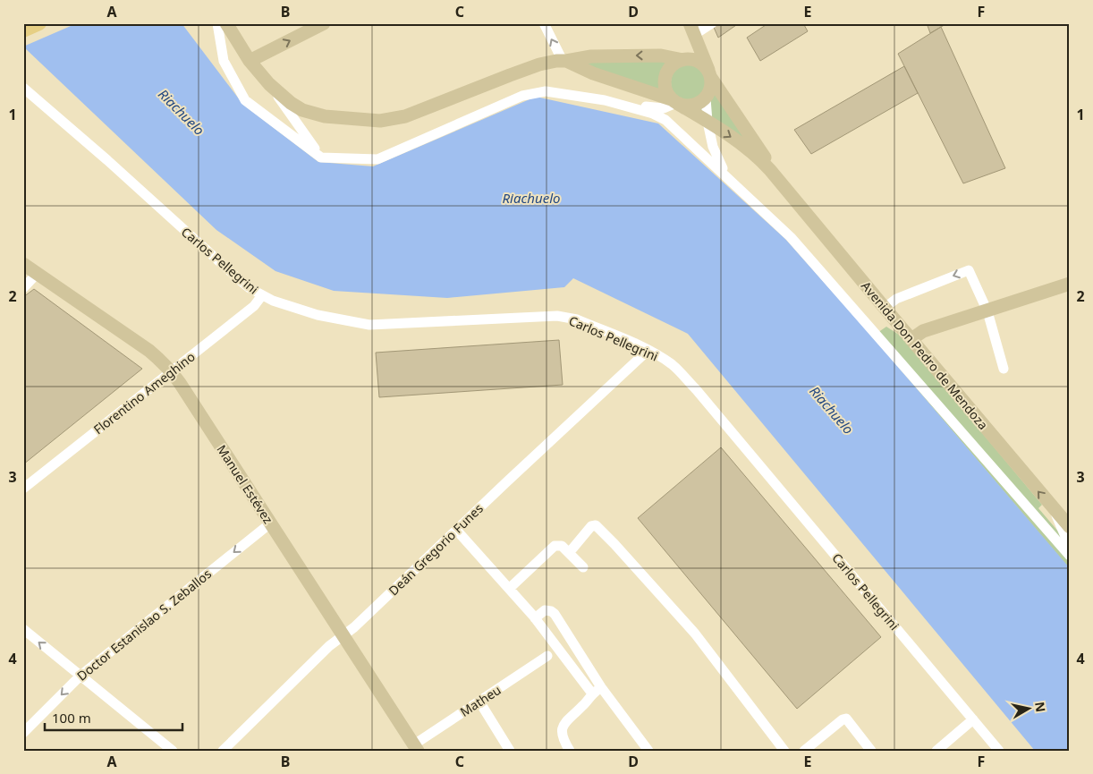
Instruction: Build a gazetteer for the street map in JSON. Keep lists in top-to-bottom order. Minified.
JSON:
{"streets":{"main road":["Avenida Don Pedro de Mendoza","Manuel Estévez"],"street":["Carlos Pellegrini","Florentino Ameghino","Deán Gregorio Funes","Doctor Estanislao S. Zeballos","Matheu"]},"crossings":[["Carlos Pellegrini","Florentino Ameghino"],["Carlos Pellegrini","Deán Gregorio Funes"],["Florentino Ameghino","Manuel Estévez"],["Manuel Estévez","Deán Gregorio Funes"],["Manuel Estévez","Doctor Estanislao S. Zeballos"],["Manuel Estévez","Matheu"]],"one_way":["Doctor Estanislao S. Zeballos"],"water":["Riachuelo"],"scale_bar":"100 m","north":"right","grid":{"columns":["A","B","C","D","E","F"],"rows":["1","2","3","4"]}}
